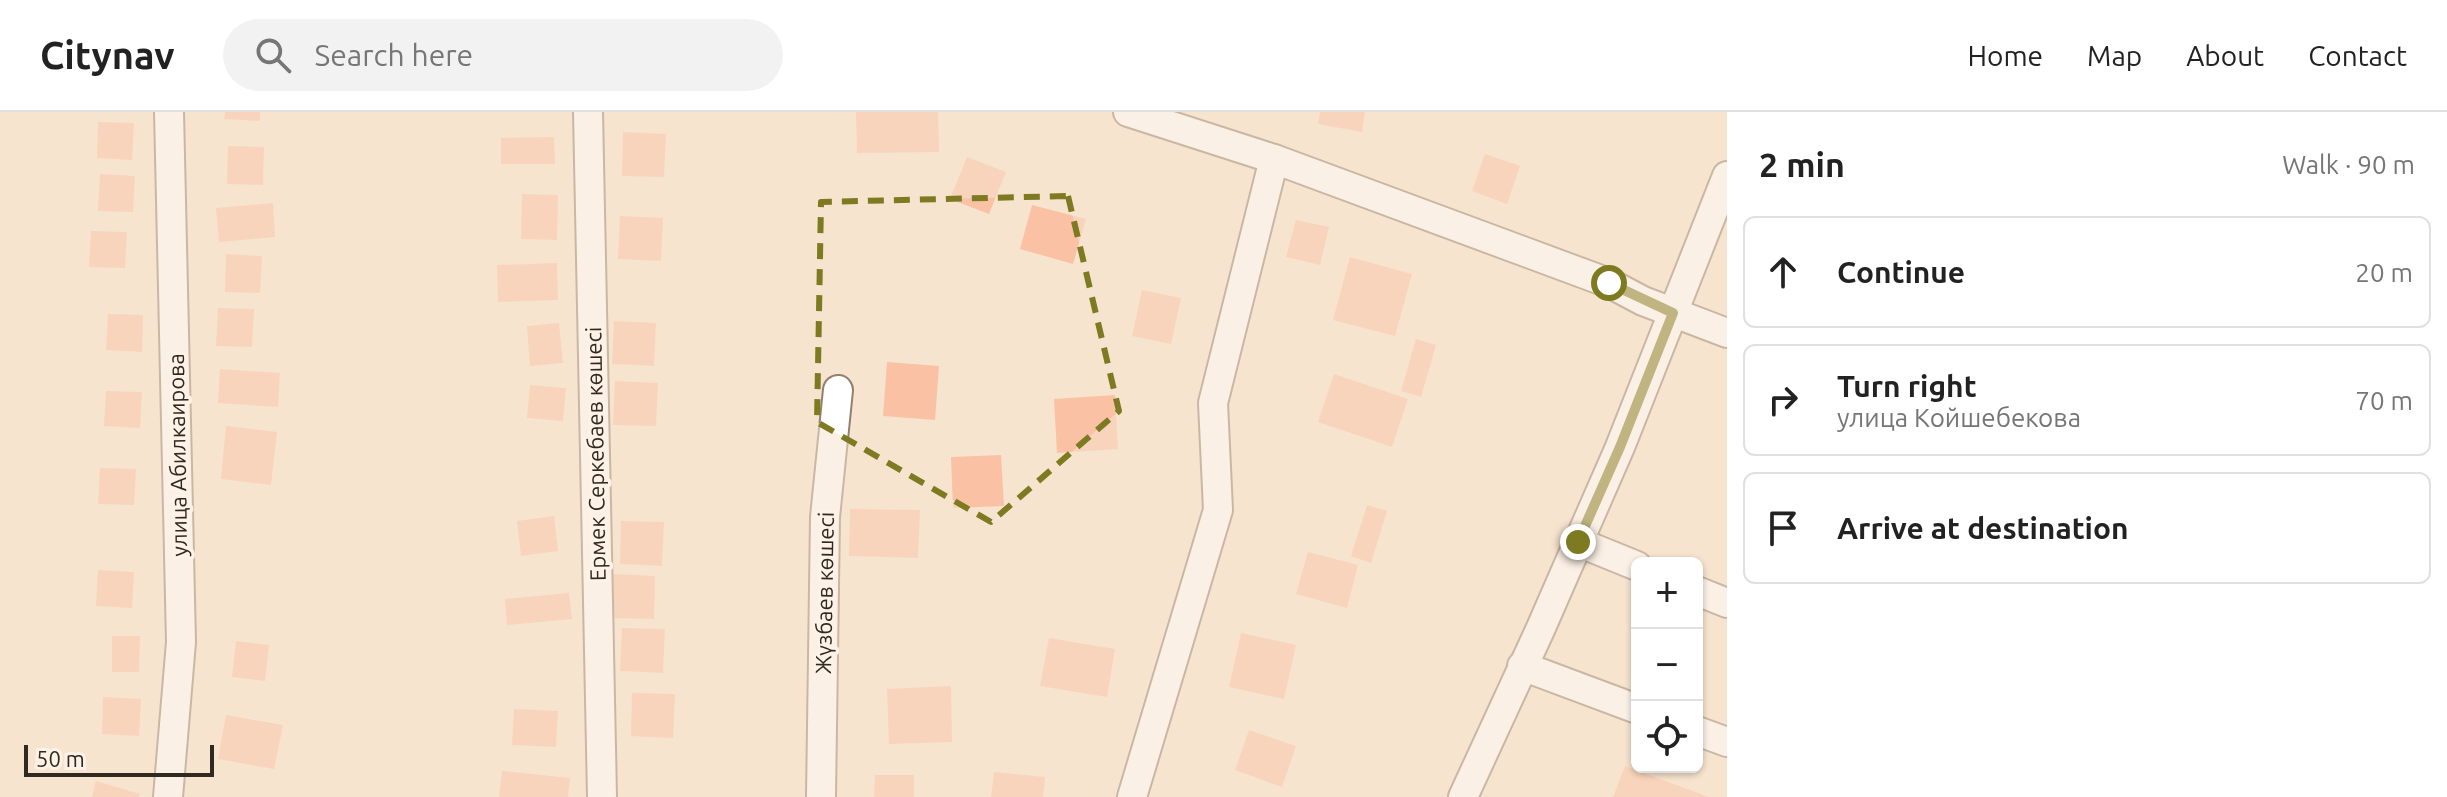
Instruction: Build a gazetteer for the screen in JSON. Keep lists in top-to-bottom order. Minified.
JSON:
{"streets":{"street":["Ермек Серкебаев көшесі","улица Абилкаирова","Жүзбаев көшесі"]},"scale_bar":"50 m","page":{"header":"Citynav","search":"Search here","nav":["Home","Map","About","Contact"],"heading":["2 min","Walk · 90 m"],"list":[["Continue","20 m"],["Turn right","улица Койшебекова","70 m"],"Arrive at destination"],"map_buttons":["+","−"],"scale":"50 m"}}
